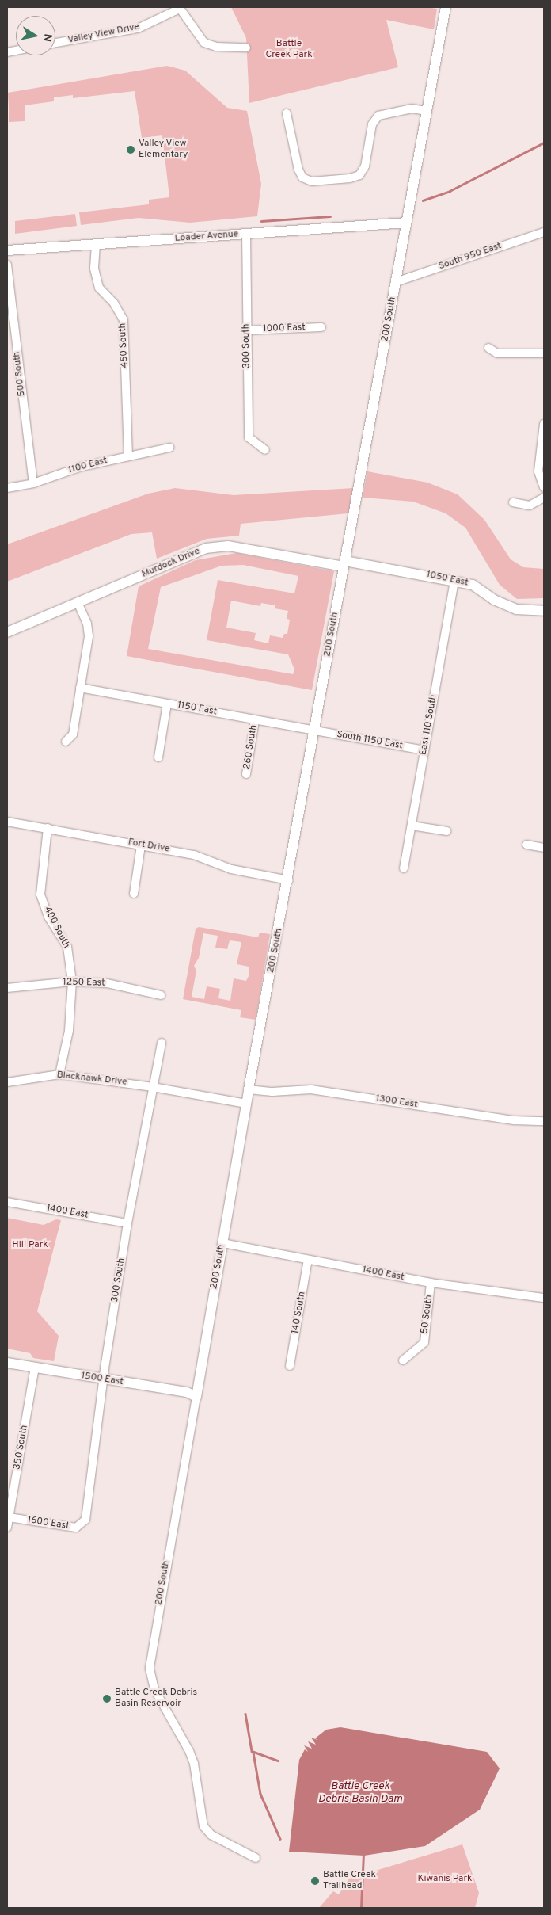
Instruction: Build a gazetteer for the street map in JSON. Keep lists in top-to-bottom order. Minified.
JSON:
{"streets":{"street":["Valley View Drive","Loader Avenue","South 950 East","200 South","1000 East","450 South","300 South","500 South","1100 East","Murdock Drive","1050 East","1150 East","East 110 South","South 1150 East","260 South","Fort Drive","400 South","1250 East","Blackhawk Drive","1300 East","1400 East","140 South","50 South","1500 East","350 South","1600 East"]},"crossings":[["Loader Avenue","200 South"],["Loader Avenue","450 South"],["Loader Avenue","300 South"],["South 950 East","200 South"],["200 South","Murdock Drive"],["200 South","1050 East"],["200 South","1150 East"],["200 South","South 1150 East"],["200 South","Fort Drive"],["200 South","1300 East"],["200 South","1400 East"],["200 South","1500 East"],["1000 East","300 South"],["450 South","1100 East"],["300 South","Blackhawk Drive"],["300 South","1400 East"],["300 South","1500 East"],["300 South","1600 East"],["500 South","1100 East"],["Murdock Drive","1050 East"],["1050 East","East 110 South"],["1150 East","South 1150 East"],["1150 East","260 South"],["East 110 South","South 1150 East"],["Fort Drive","400 South"],["400 South","1250 East"],["400 South","Blackhawk Drive"],["1400 East","140 South"],["1400 East","50 South"],["1500 East","350 South"],["350 South","1600 East"]],"water":["Battle Creek Debris Basin Dam"],"parks":["Battle Creek Park","Hill Park","Kiwanis Park"],"places":["Valley View Elementary","Battle Creek Debris Basin Reservoir","Battle Creek Trailhead"],"north":"right"}
